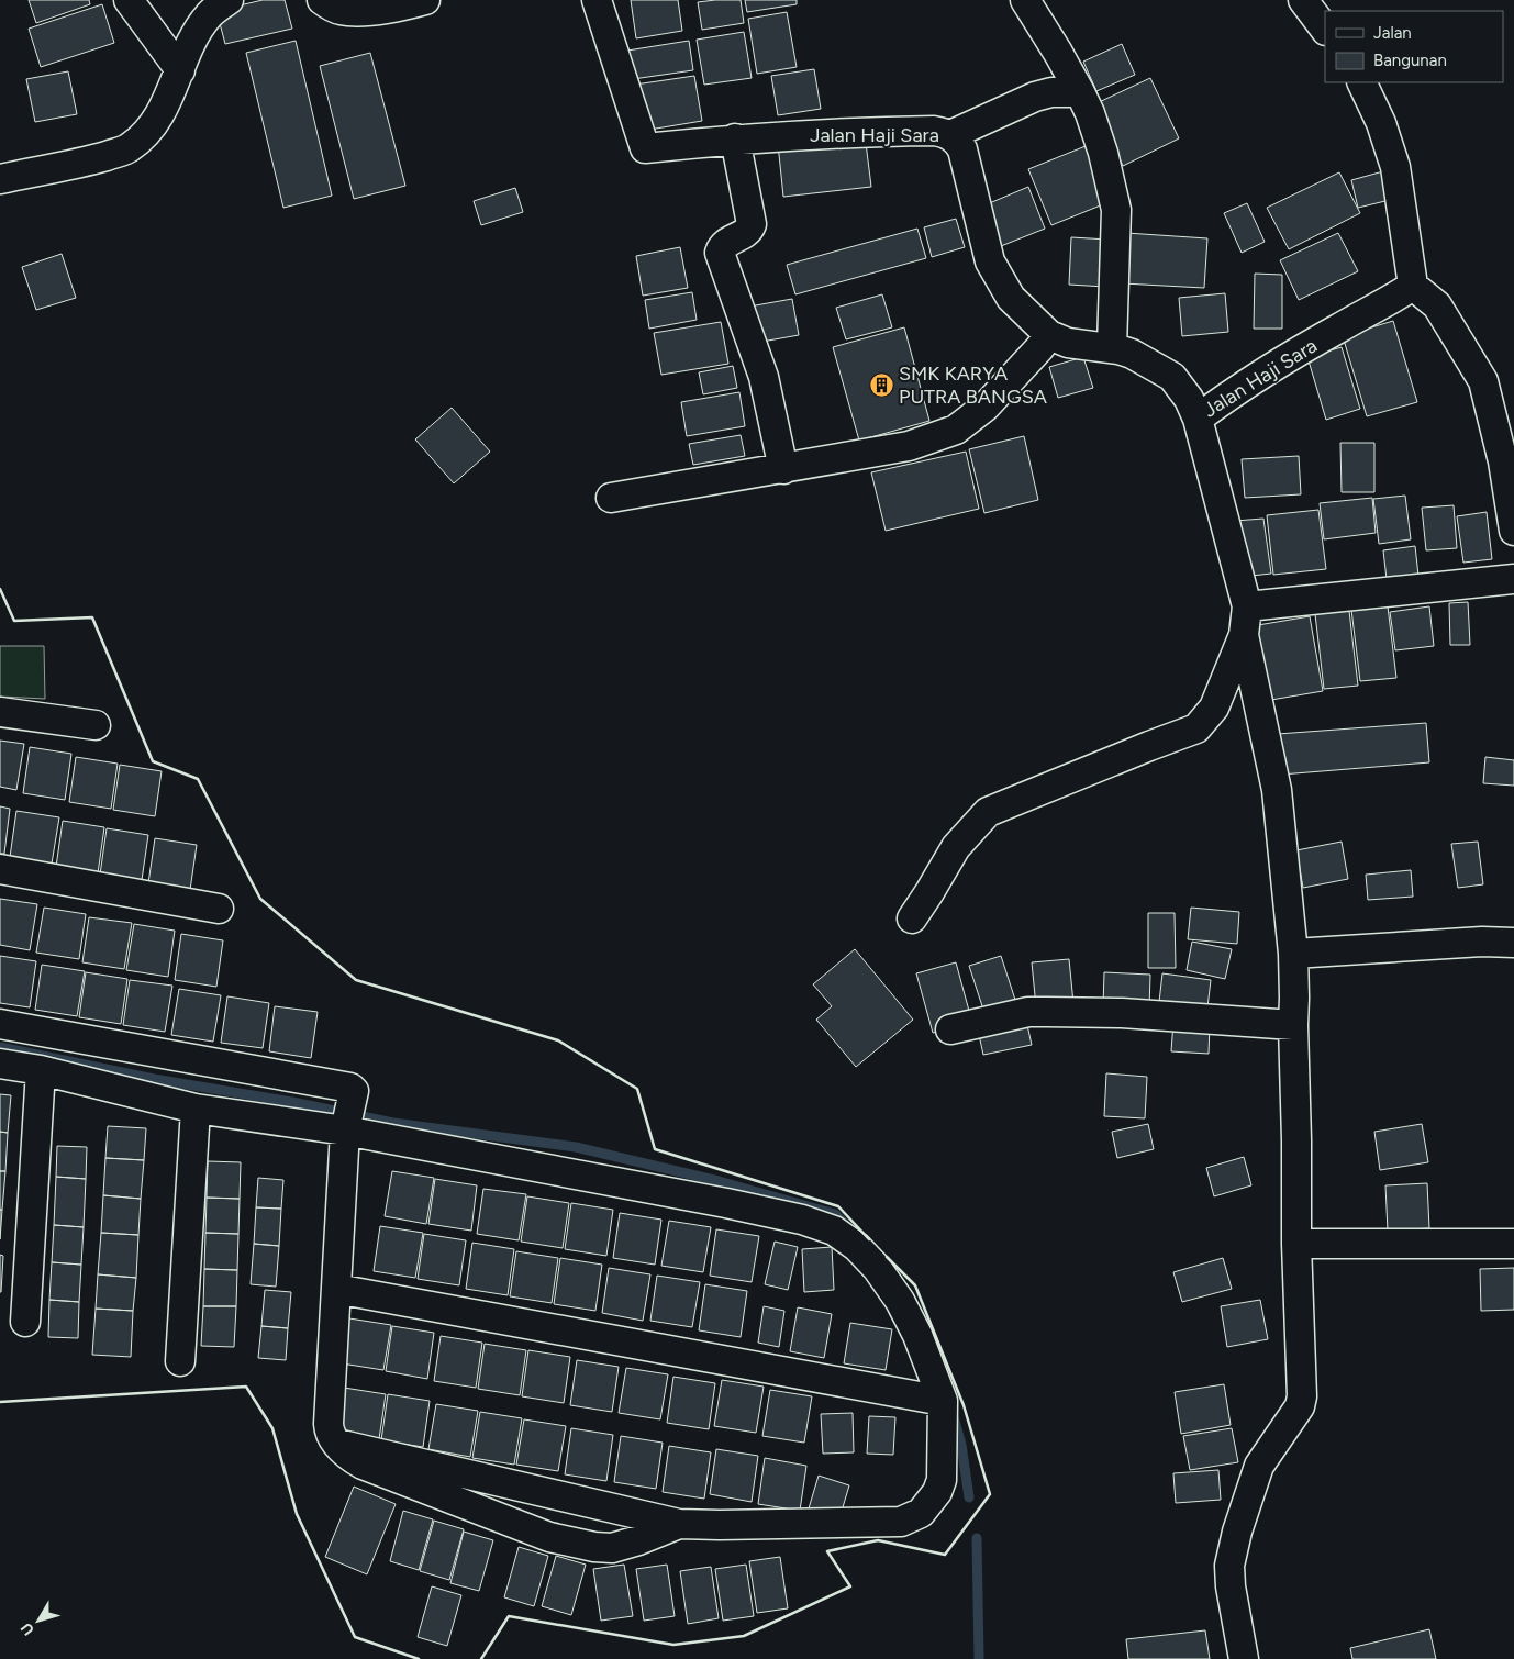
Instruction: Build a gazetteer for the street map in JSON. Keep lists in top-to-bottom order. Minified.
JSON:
{"streets":{"street":["Jalan Haji Sara"]},"places":{"building":["SMK KARYA PUTRA BANGSA"]},"legend":["Jalan","Bangunan"],"north":"bottom left"}
